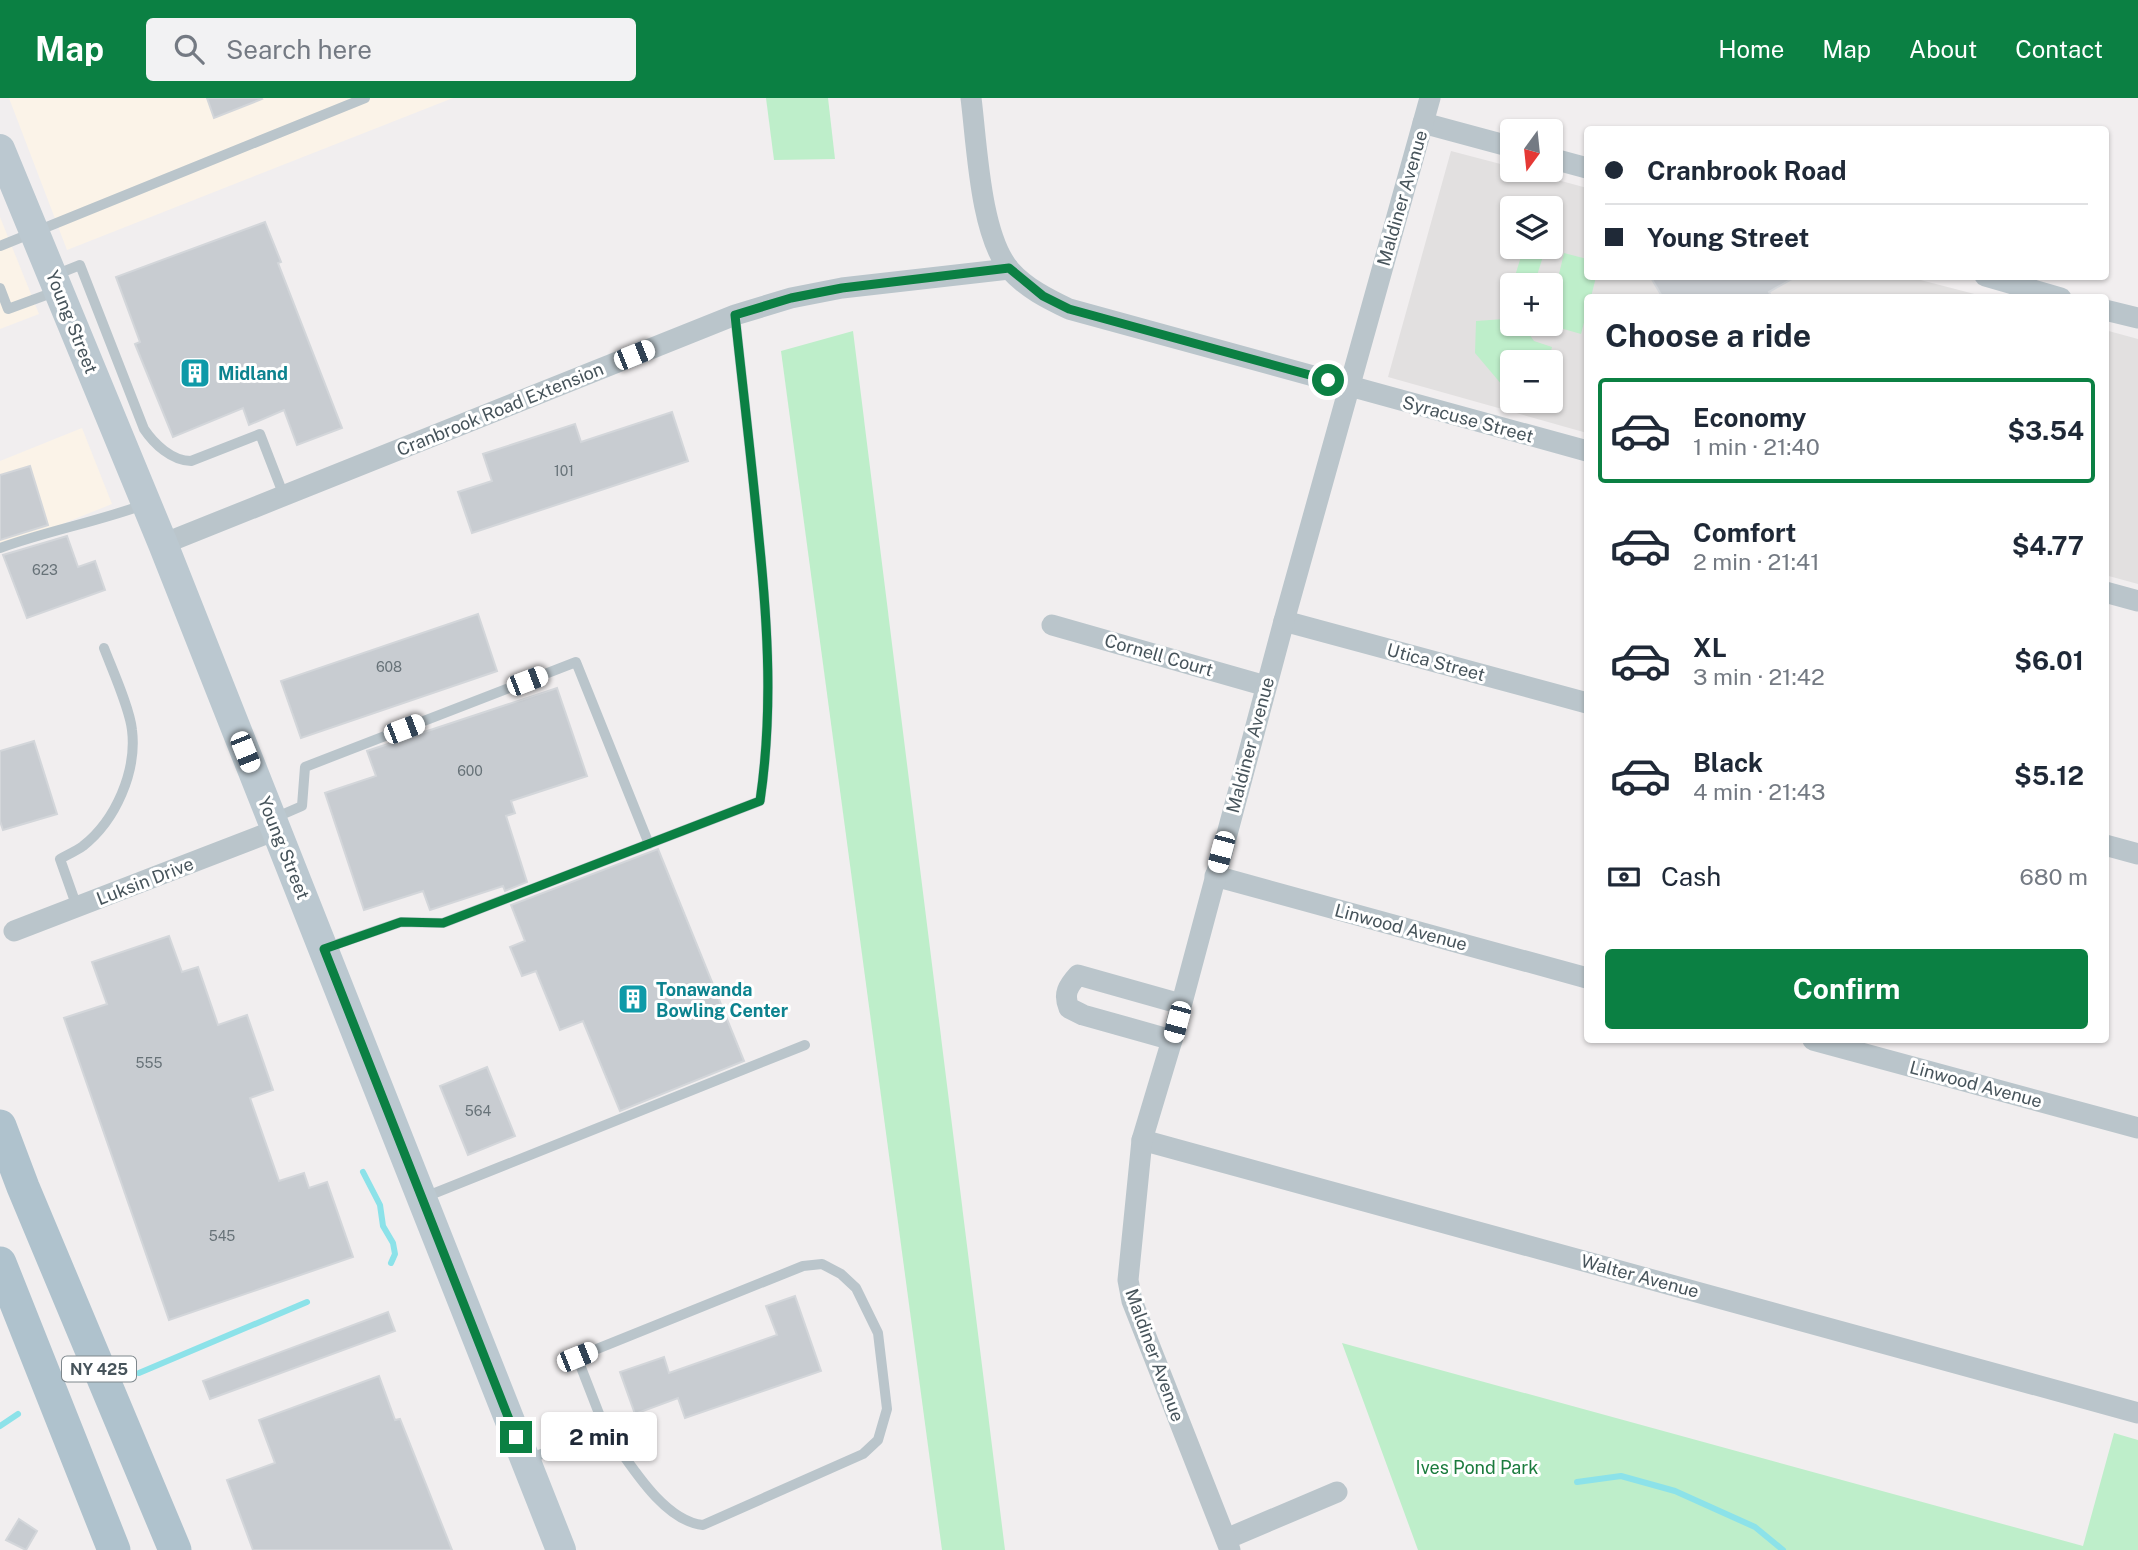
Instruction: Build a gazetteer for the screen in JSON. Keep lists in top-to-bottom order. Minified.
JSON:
{"streets":{"main road":["NY 425"],"street":["Maldiner Avenue","Young Street","Cranbrook Road Extension","Syracuse Street","Cornell Court","Utica Street","Luksin Drive","Linwood Avenue","Walter Avenue"]},"crossings":[["Maldiner Avenue","Syracuse Street"],["Maldiner Avenue","Cornell Court"],["Maldiner Avenue","Utica Street"],["Maldiner Avenue","Linwood Avenue"],["Maldiner Avenue","Walter Avenue"],["Young Street","Cranbrook Road Extension"],["Young Street","Luksin Drive"],["Cranbrook Road Extension","Syracuse Street"]],"parks":["Ives Pond Park"],"places":{"building":["Midland","Tonawanda Bowling Center"]},"house_numbers":["101","623","608","600","555","564","545"],"north":"bottom","page":{"header":"Map","search":"Search here","nav":["Home","Map","About","Contact"],"map_buttons":["+","−"],"banner":["Cranbrook Road","Young Street"],"heading":"Choose a ride","list":[{"name":"Economy","note":"1 min · 21:40","value":"$3.54"},{"name":"Comfort","note":"2 min · 21:41","value":"$4.77"},{"name":"XL","note":"3 min · 21:42","value":"$6.01"},{"name":"Black","note":"4 min · 21:43","value":"$5.12"}],"pay":["Cash","680 m"],"buttons":"Confirm","bubble":"2 min"}}
